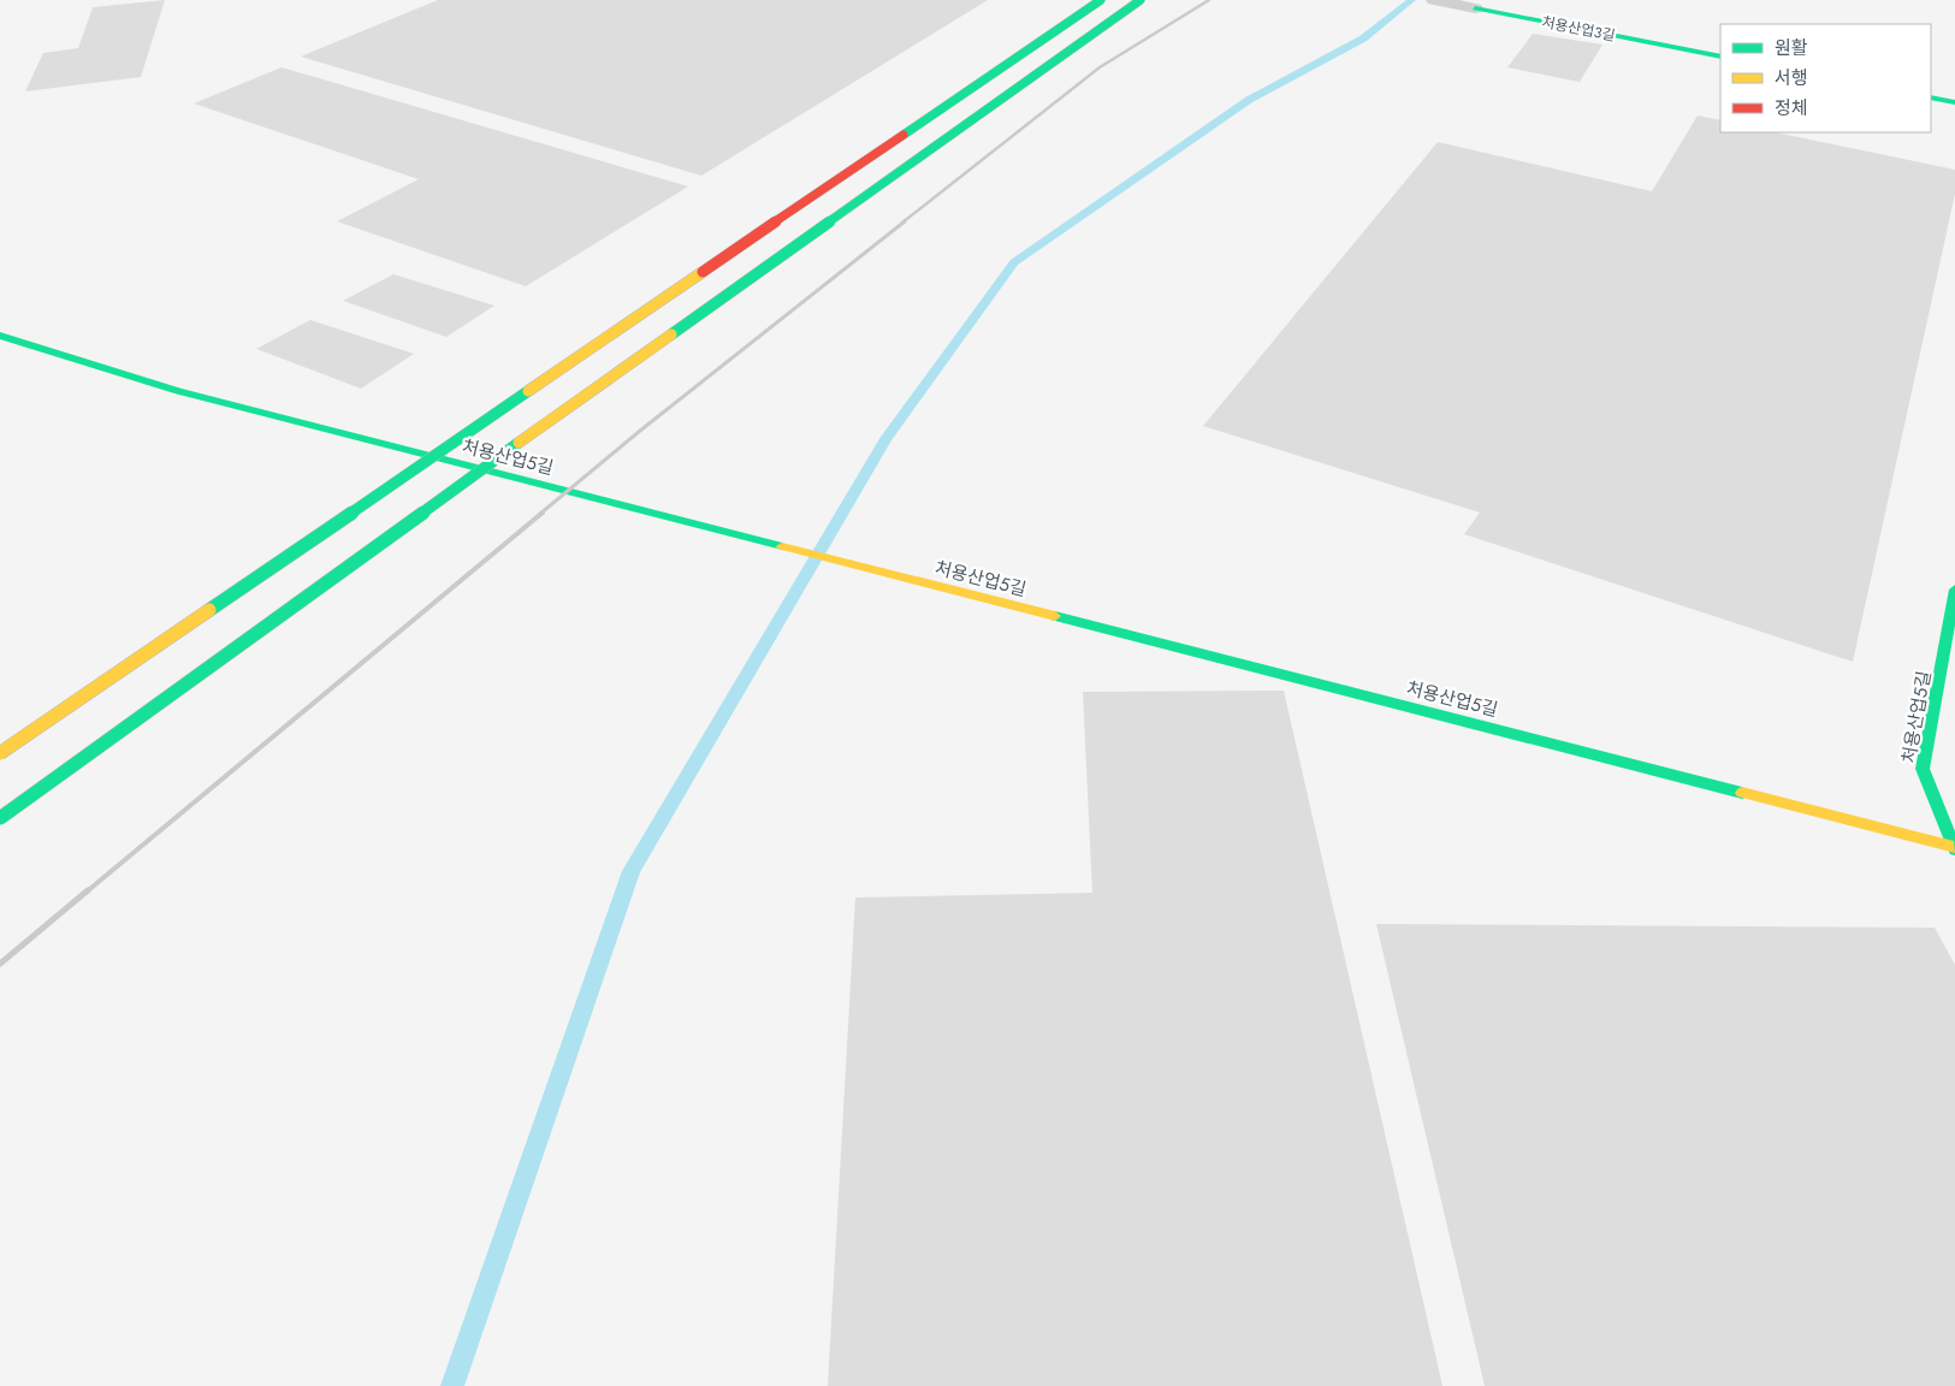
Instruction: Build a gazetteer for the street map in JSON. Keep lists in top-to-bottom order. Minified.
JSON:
{"streets":{"main road":["처용산업3길","처용산업5길"]},"legend":["원활","서행","정체"]}
